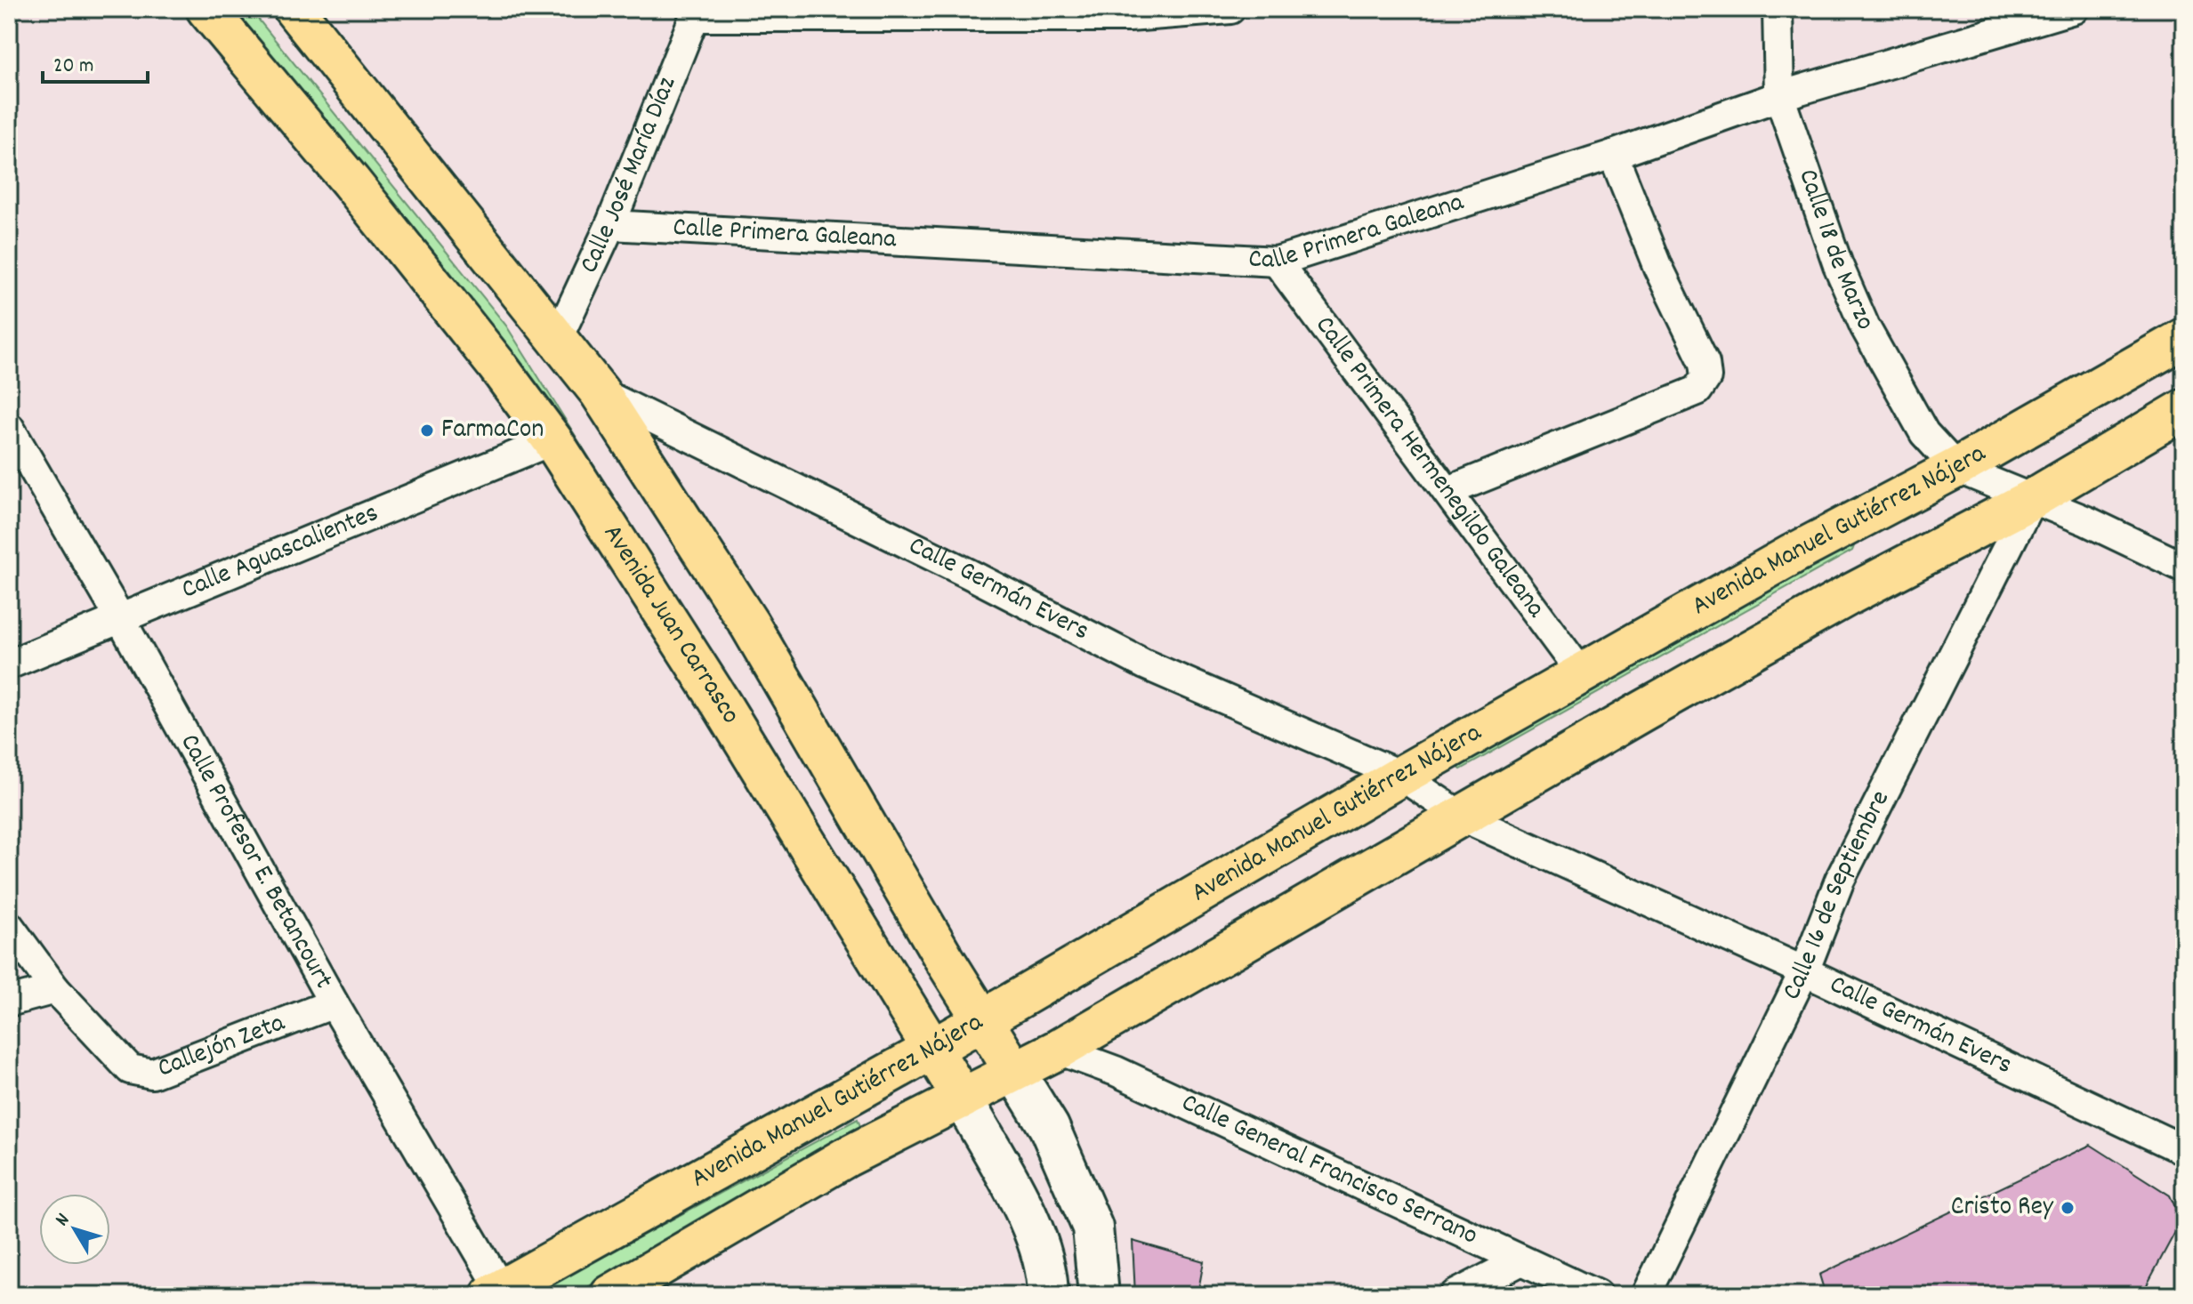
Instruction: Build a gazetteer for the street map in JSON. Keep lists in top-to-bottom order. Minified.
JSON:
{"streets":{"main road":["Avenida Manuel Gutiérrez Nájera","Avenida Juan Carrasco"],"street":["Calle José María Díaz","Calle Primera Galeana","Calle 18 de Marzo","Calle Primera Hermenegildo Galeana","Calle Aguascalientes","Calle Germán Evers","Calle Profesor E. Betancourt","Calle 16 de Septiembre","Callejón Zeta","Calle General Francisco Serrano"]},"crossings":[["Calle José María Díaz","Calle Primera Galeana"],["Calle Primera Galeana","Calle 18 de Marzo"],["Calle Primera Galeana","Calle Primera Hermenegildo Galeana"],["Calle 18 de Marzo","Avenida Manuel Gutiérrez Nájera"],["Calle Primera Hermenegildo Galeana","Avenida Manuel Gutiérrez Nájera"],["Avenida Manuel Gutiérrez Nájera","Calle Germán Evers"],["Avenida Manuel Gutiérrez Nájera","Avenida Juan Carrasco"],["Avenida Manuel Gutiérrez Nájera","Calle Profesor E. Betancourt"],["Avenida Manuel Gutiérrez Nájera","Calle 16 de Septiembre"],["Avenida Manuel Gutiérrez Nájera","Calle General Francisco Serrano"],["Calle Aguascalientes","Avenida Juan Carrasco"],["Calle Aguascalientes","Calle Profesor E. Betancourt"],["Calle Germán Evers","Calle 16 de Septiembre"],["Calle Profesor E. Betancourt","Callejón Zeta"]],"places":["FarmaCon","Cristo Rey"],"scale_bar":"20 m","north":"top left"}
